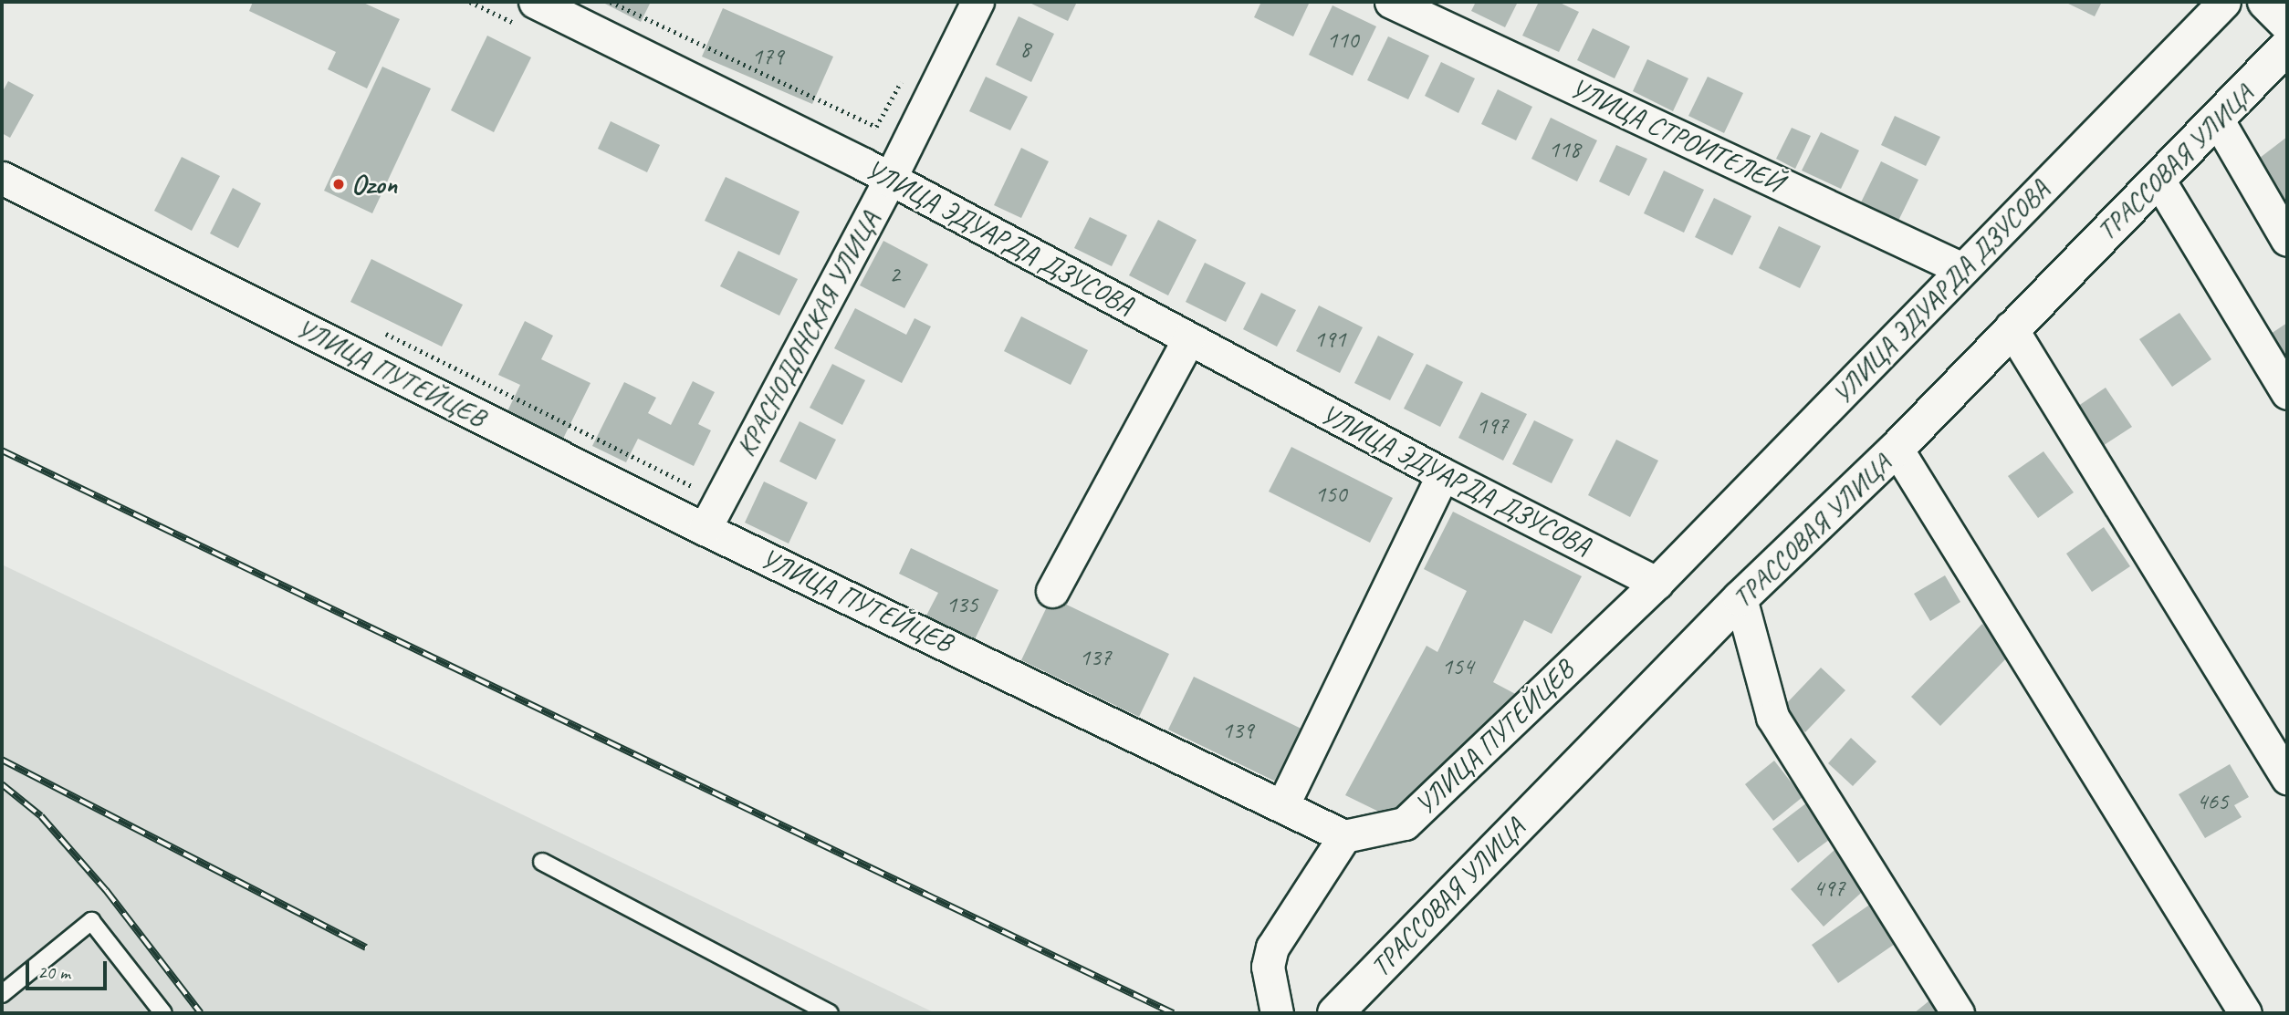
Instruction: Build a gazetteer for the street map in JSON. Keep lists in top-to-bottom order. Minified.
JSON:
{"streets":{"street":["УЛИЦА СТРОИТЕЛЕЙ","ТРАССОВАЯ УЛИЦА","УЛИЦА ЭДУАРДА ДЗУСОВА","КРАСНОДОНСКАЯ УЛИЦА","УЛИЦА ПУТЕЙЦЕВ"]},"crossings":[["УЛИЦА СТРОИТЕЛЕЙ","УЛИЦА ЭДУАРДА ДЗУСОВА"],["УЛИЦА ЭДУАРДА ДЗУСОВА","КРАСНОДОНСКАЯ УЛИЦА"],["УЛИЦА ЭДУАРДА ДЗУСОВА","УЛИЦА ПУТЕЙЦЕВ"],["КРАСНОДОНСКАЯ УЛИЦА","УЛИЦА ПУТЕЙЦЕВ"]],"places":["Ozon"],"house_numbers":["110","8","179","118","2","191","197","150","135","137","154","139","465","497"],"scale_bar":"20 m"}
